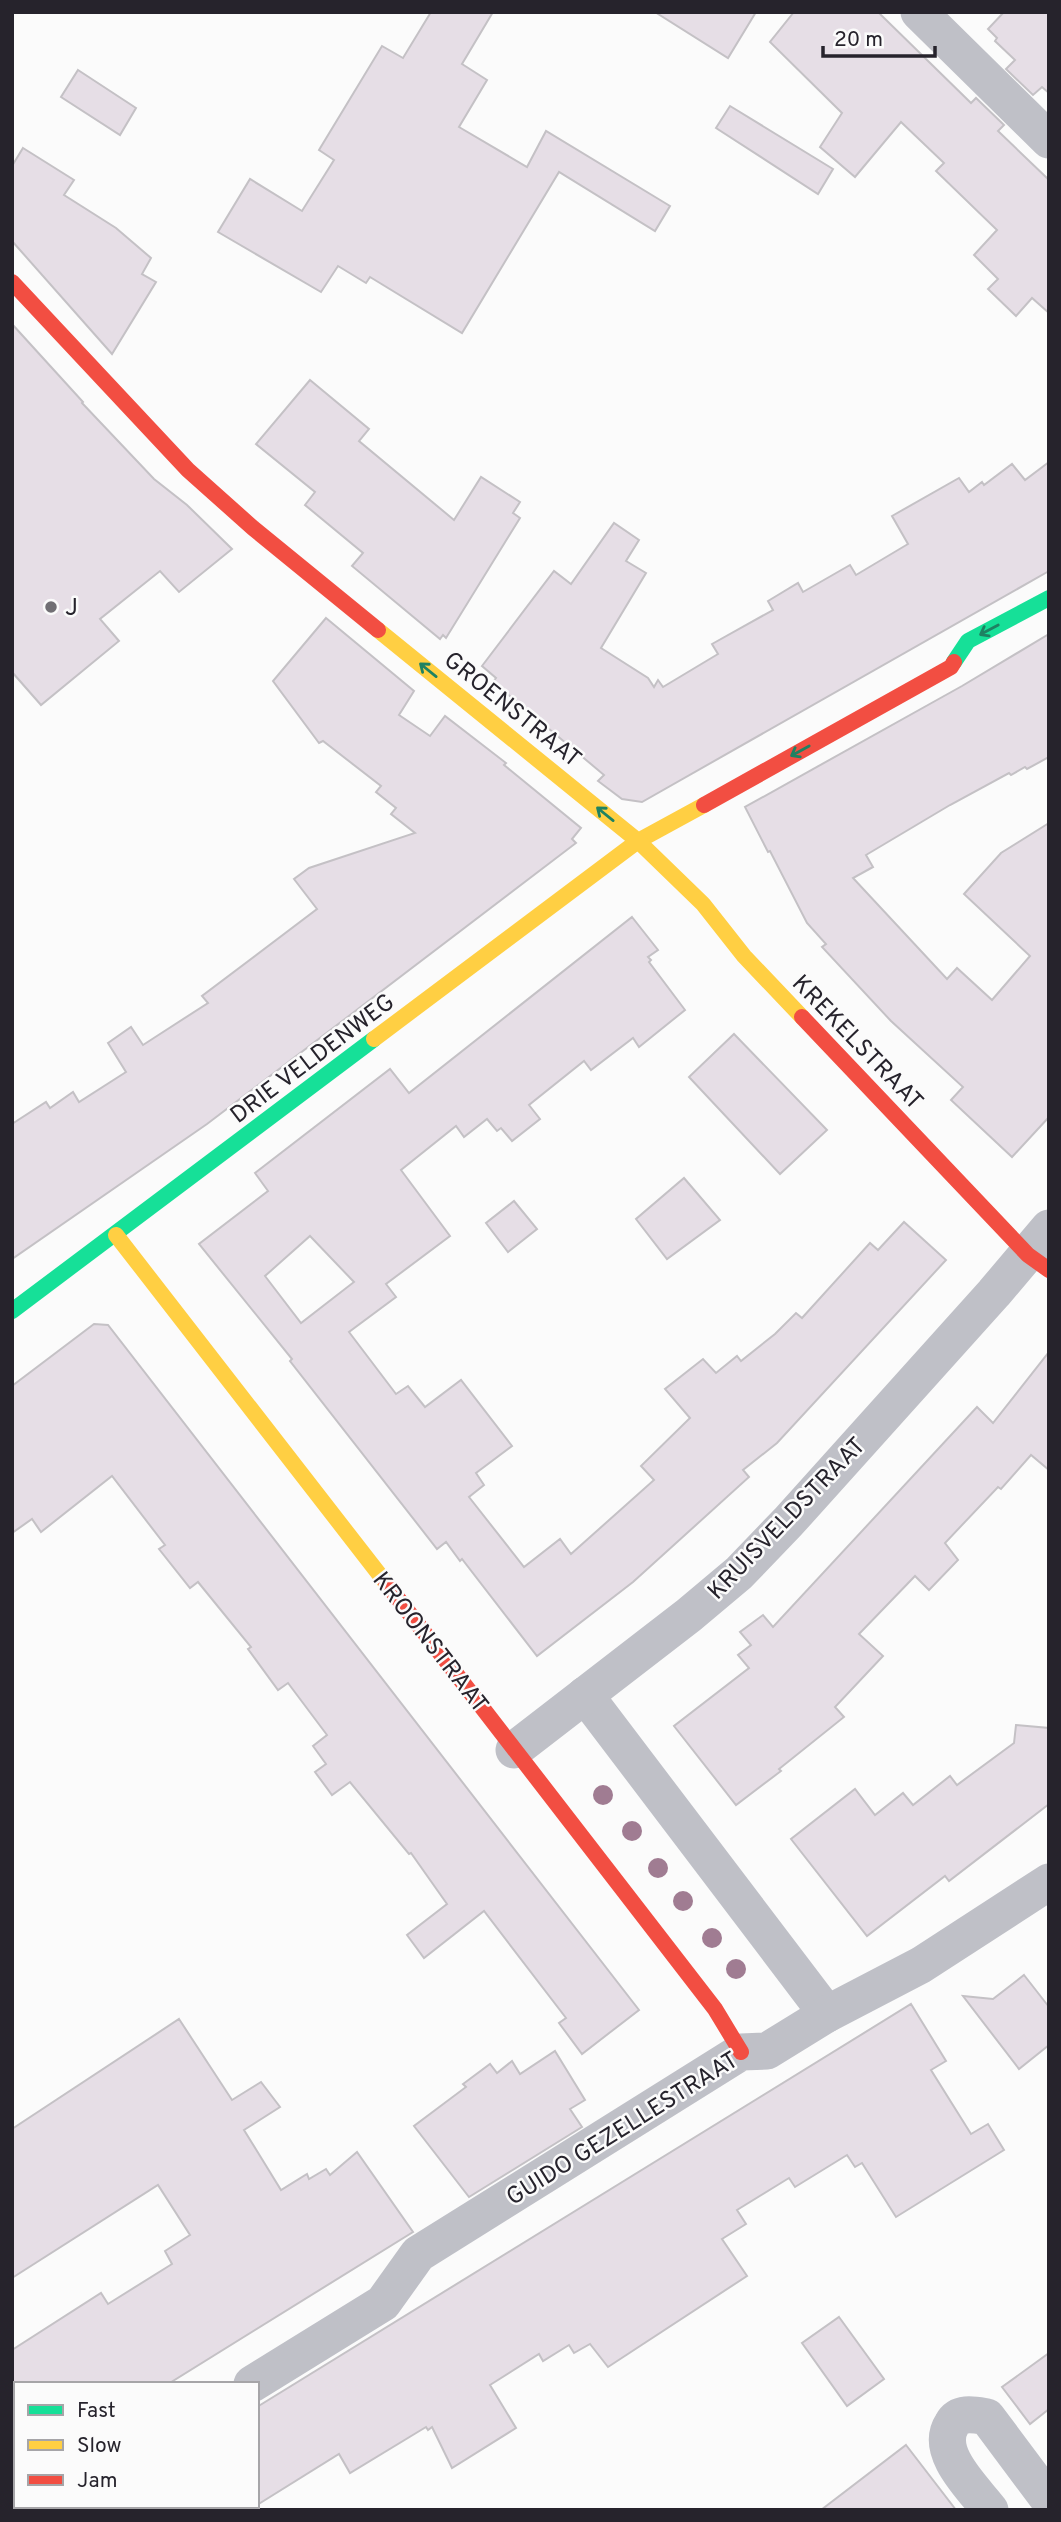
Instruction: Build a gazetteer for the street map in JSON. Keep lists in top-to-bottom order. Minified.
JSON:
{"streets":{"street":["GROENSTRAAT","KREKELSTRAAT","DRIE VELDENWEG","KRUISVELDSTRAAT","KROONSTRAAT","GUIDO GEZELLESTRAAT"]},"crossings":[["GROENSTRAAT","KREKELSTRAAT"],["GROENSTRAAT","DRIE VELDENWEG"],["KREKELSTRAAT","DRIE VELDENWEG"],["KREKELSTRAAT","KRUISVELDSTRAAT"],["DRIE VELDENWEG","KROONSTRAAT"],["KRUISVELDSTRAAT","KROONSTRAAT"],["KROONSTRAAT","GUIDO GEZELLESTRAAT"]],"one_way":["GROENSTRAAT"],"places":["J"],"legend":["Fast","Slow","Jam"],"scale_bar":"20 m"}
